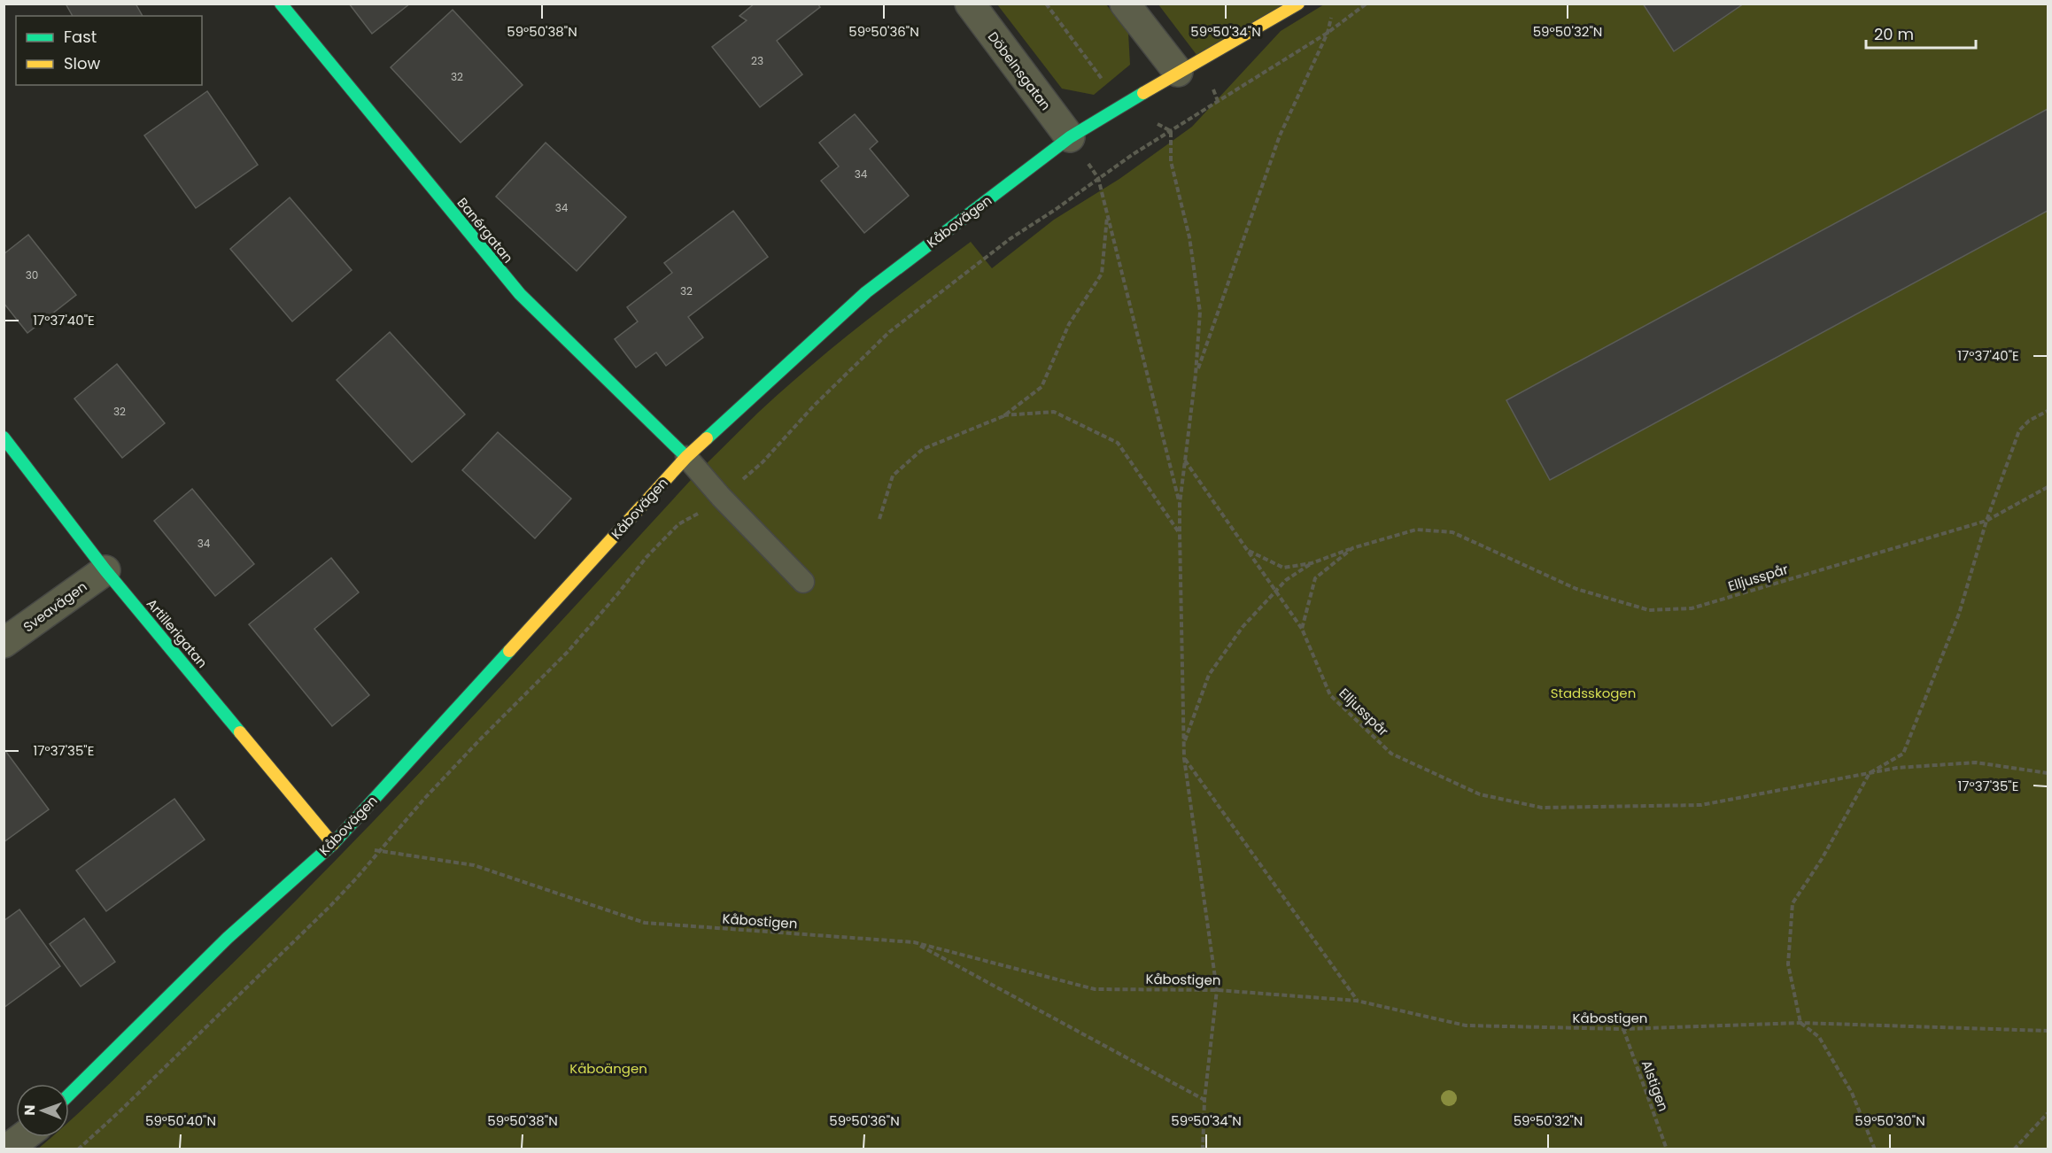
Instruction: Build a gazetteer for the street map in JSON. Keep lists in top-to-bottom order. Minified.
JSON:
{"streets":{"street":["Döbelnsgatan","Kåbovägen","Banérgatan","Sveavägen","Artillerigatan"],"path":["Elljusspår","Kåbostigen","Alstigen"]},"crossings":[["Döbelnsgatan","Kåbovägen"],["Kåbovägen","Banérgatan"],["Kåbovägen","Artillerigatan"],["Kåbovägen","Kåbostigen"],["Sveavägen","Artillerigatan"],["Artillerigatan","Kåbostigen"],["Kåbostigen","Alstigen"]],"parks":["Stadsskogen","Kåboängen"],"house_numbers":["23","32","34","34","30","32","32","34"],"legend":["Fast","Slow"],"scale_bar":"20 m","north":"left","coordinates":["59°50'38\"N","59°50'36\"N","59°50'34\"N","59°50'32\"N","17°37'40\"E","17°37'35\"E","59°50'40\"N","59°50'30\"N"]}
